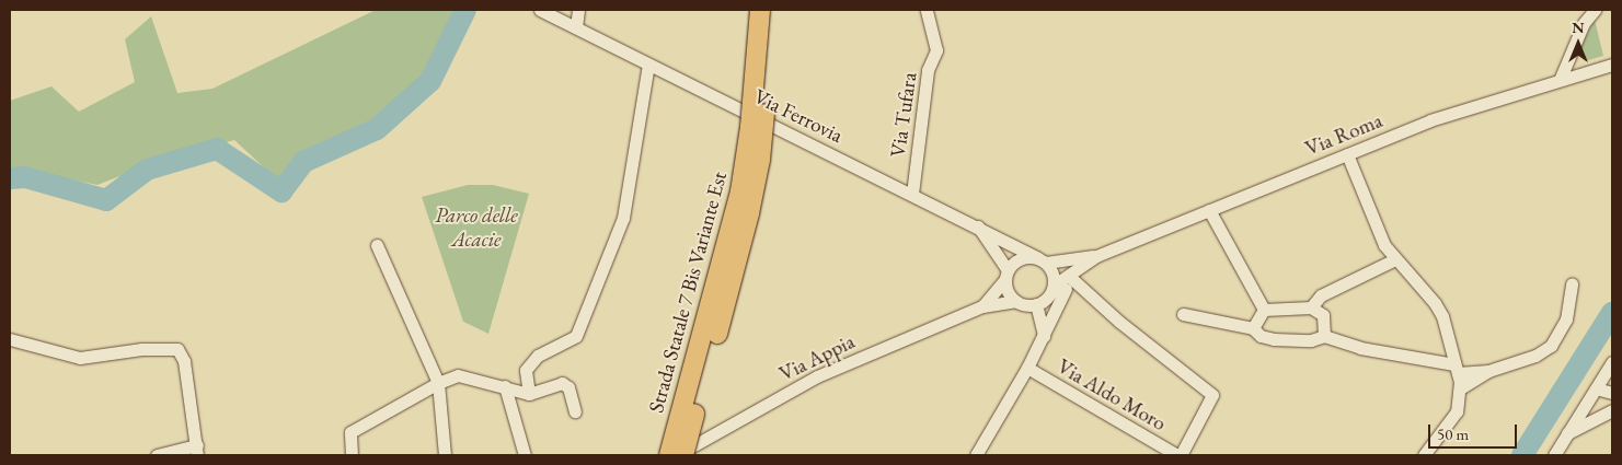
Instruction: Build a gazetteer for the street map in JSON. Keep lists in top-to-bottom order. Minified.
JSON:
{"streets":{"highway":["Strada Statale 7 Bis Variante Est"],"street":["Via Tufara","Via Ferrovia","Via Roma","Via Appia","Via Aldo Moro"]},"crossings":[["Via Tufara","Via Ferrovia"],["Via Ferrovia","Via Roma"],["Via Ferrovia","Via Appia"],["Via Roma","Via Appia"]],"parks":["Parco delle Acacie"],"scale_bar":"50 m","north":"top"}
